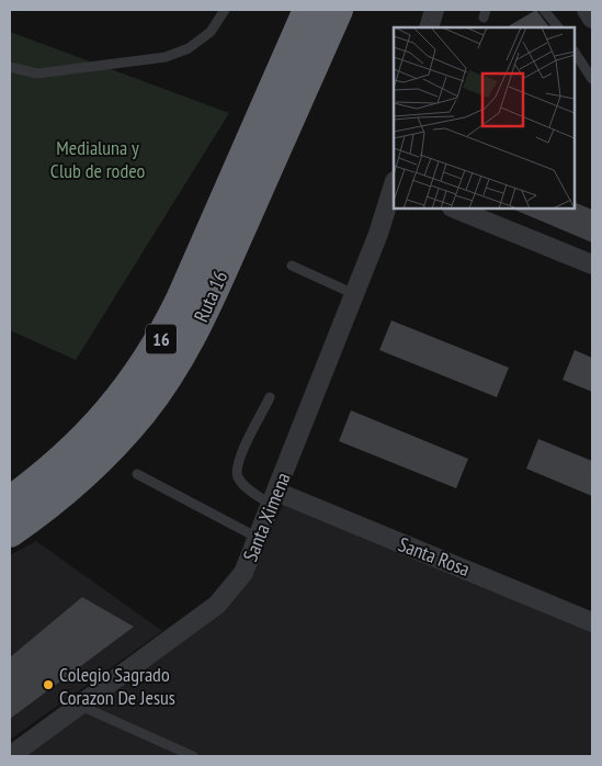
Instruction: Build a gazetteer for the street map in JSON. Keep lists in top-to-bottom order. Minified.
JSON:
{"streets":{"highway":["Ruta 16","16"],"street":["Santa Ximena","Santa Rosa"]},"crossings":[["Santa Ximena","Santa Rosa"]],"parks":["Medialuna y Club de rodeo"],"places":["Colegio Sagrado Corazon De Jesus"]}
